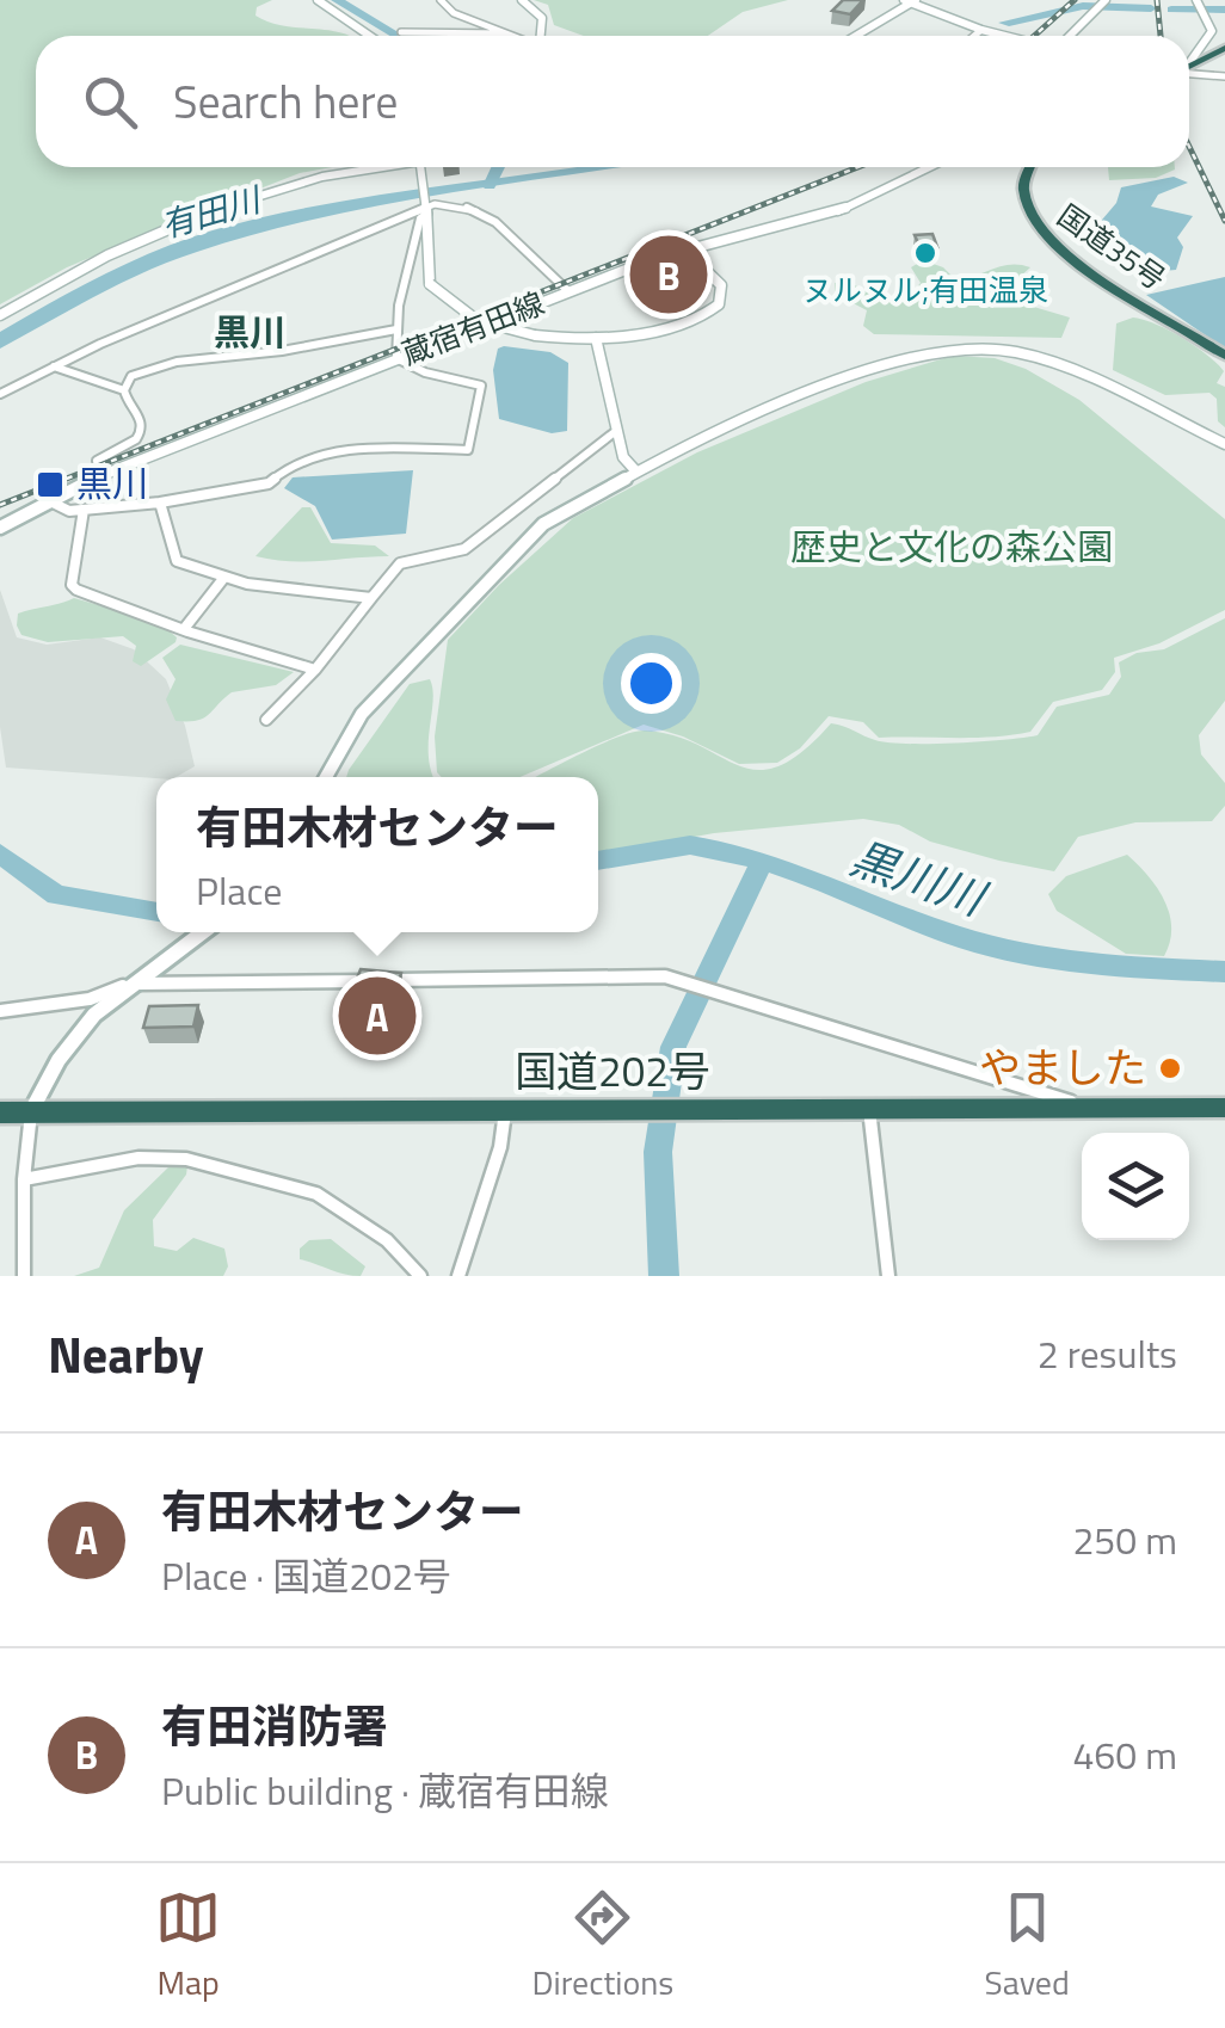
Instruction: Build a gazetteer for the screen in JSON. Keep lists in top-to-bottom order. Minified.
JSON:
{"streets":{"highway":["国道35号","国道202号"],"street":["蔵宿有田線"]},"districts":["黒川"],"water":["有田川","黒川川"],"parks":["歴史と文化の森公園"],"places":{"other":["ヌルヌル;有田温泉","やました"],"transit":["黒川"]},"page":{"search":"Search here","pins":["B","A"],"popup":["有田木材センター","Place"],"heading":["Nearby","2 results"],"list":[{"mark":"A","name":"有田木材センター","note":"Place · 国道202号","value":"250 m"},{"mark":"B","name":"有田消防署","note":"Public building · 蔵宿有田線","value":"460 m"}],"nav":["Map","Directions","Saved"]}}
